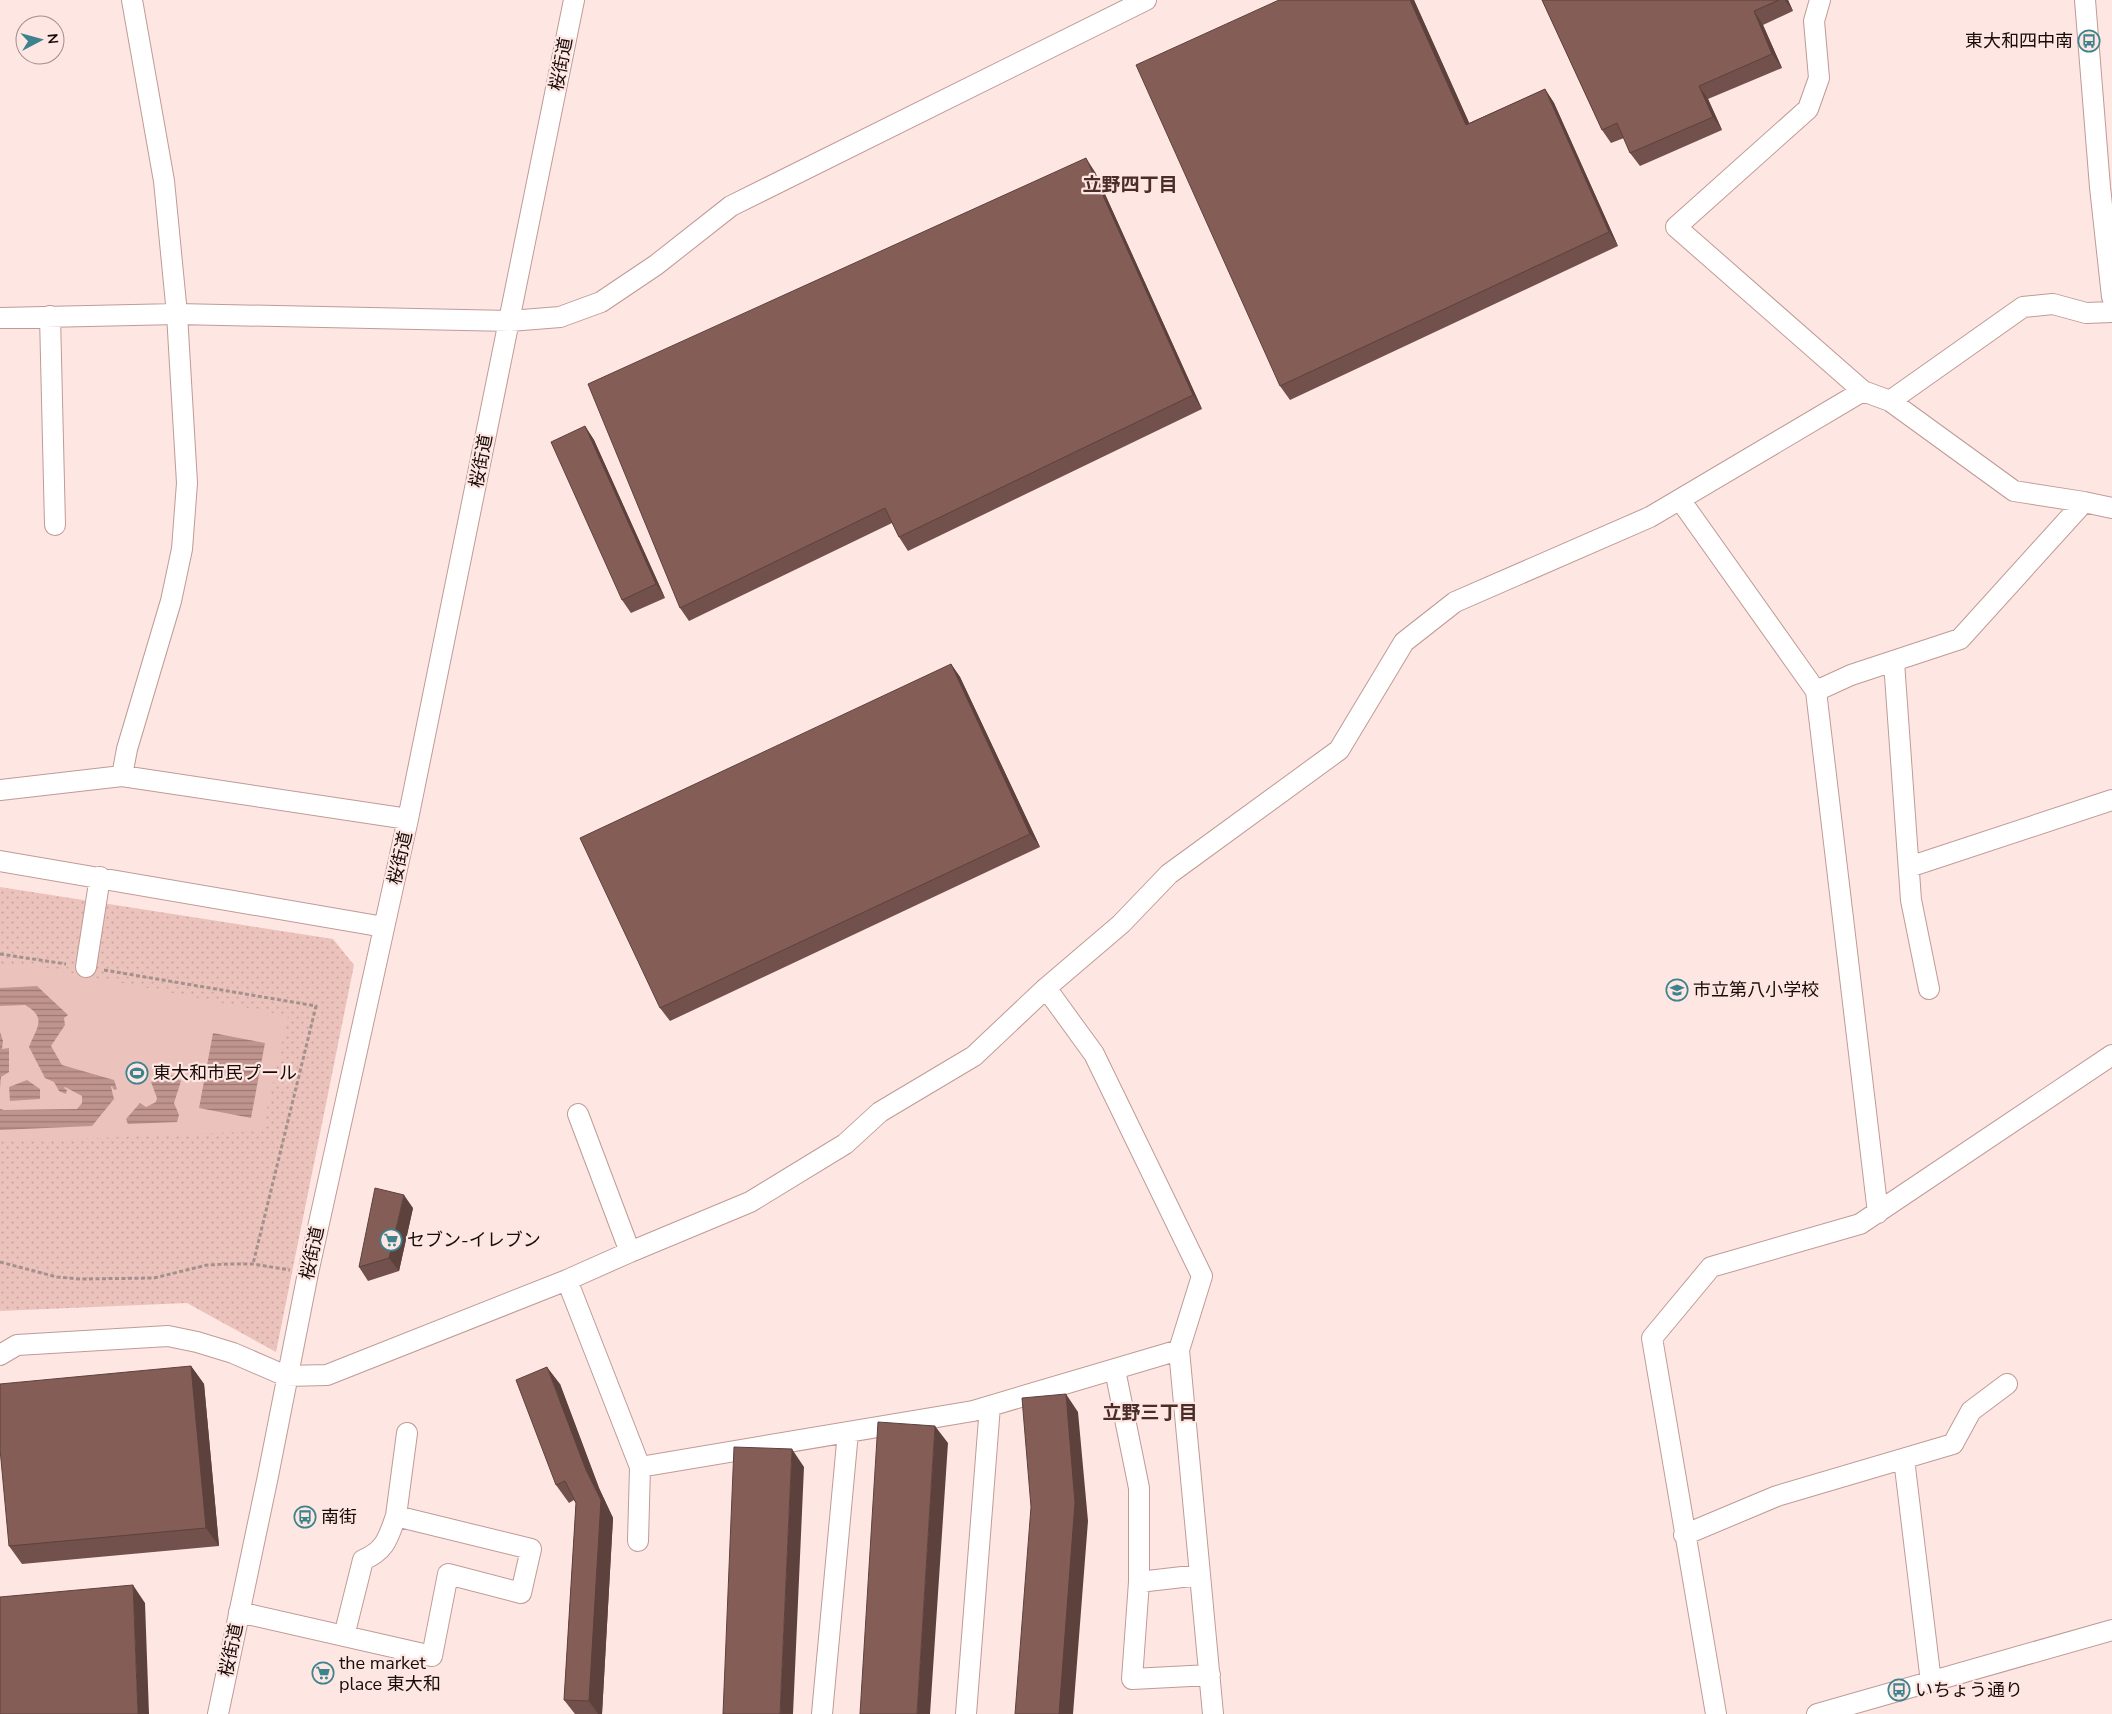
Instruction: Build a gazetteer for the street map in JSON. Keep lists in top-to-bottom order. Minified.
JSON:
{"streets":{"street":["桜街道"]},"districts":["立野四丁目","立野三丁目"],"places":{"bus stop":["東大和四中南","南街","いちょう通り"],"school or university":["市立第八小学校"],"sports":["東大和市民プール"],"supermarket":["セブン-イレブン","the market place 東大和"]},"north":"right"}
